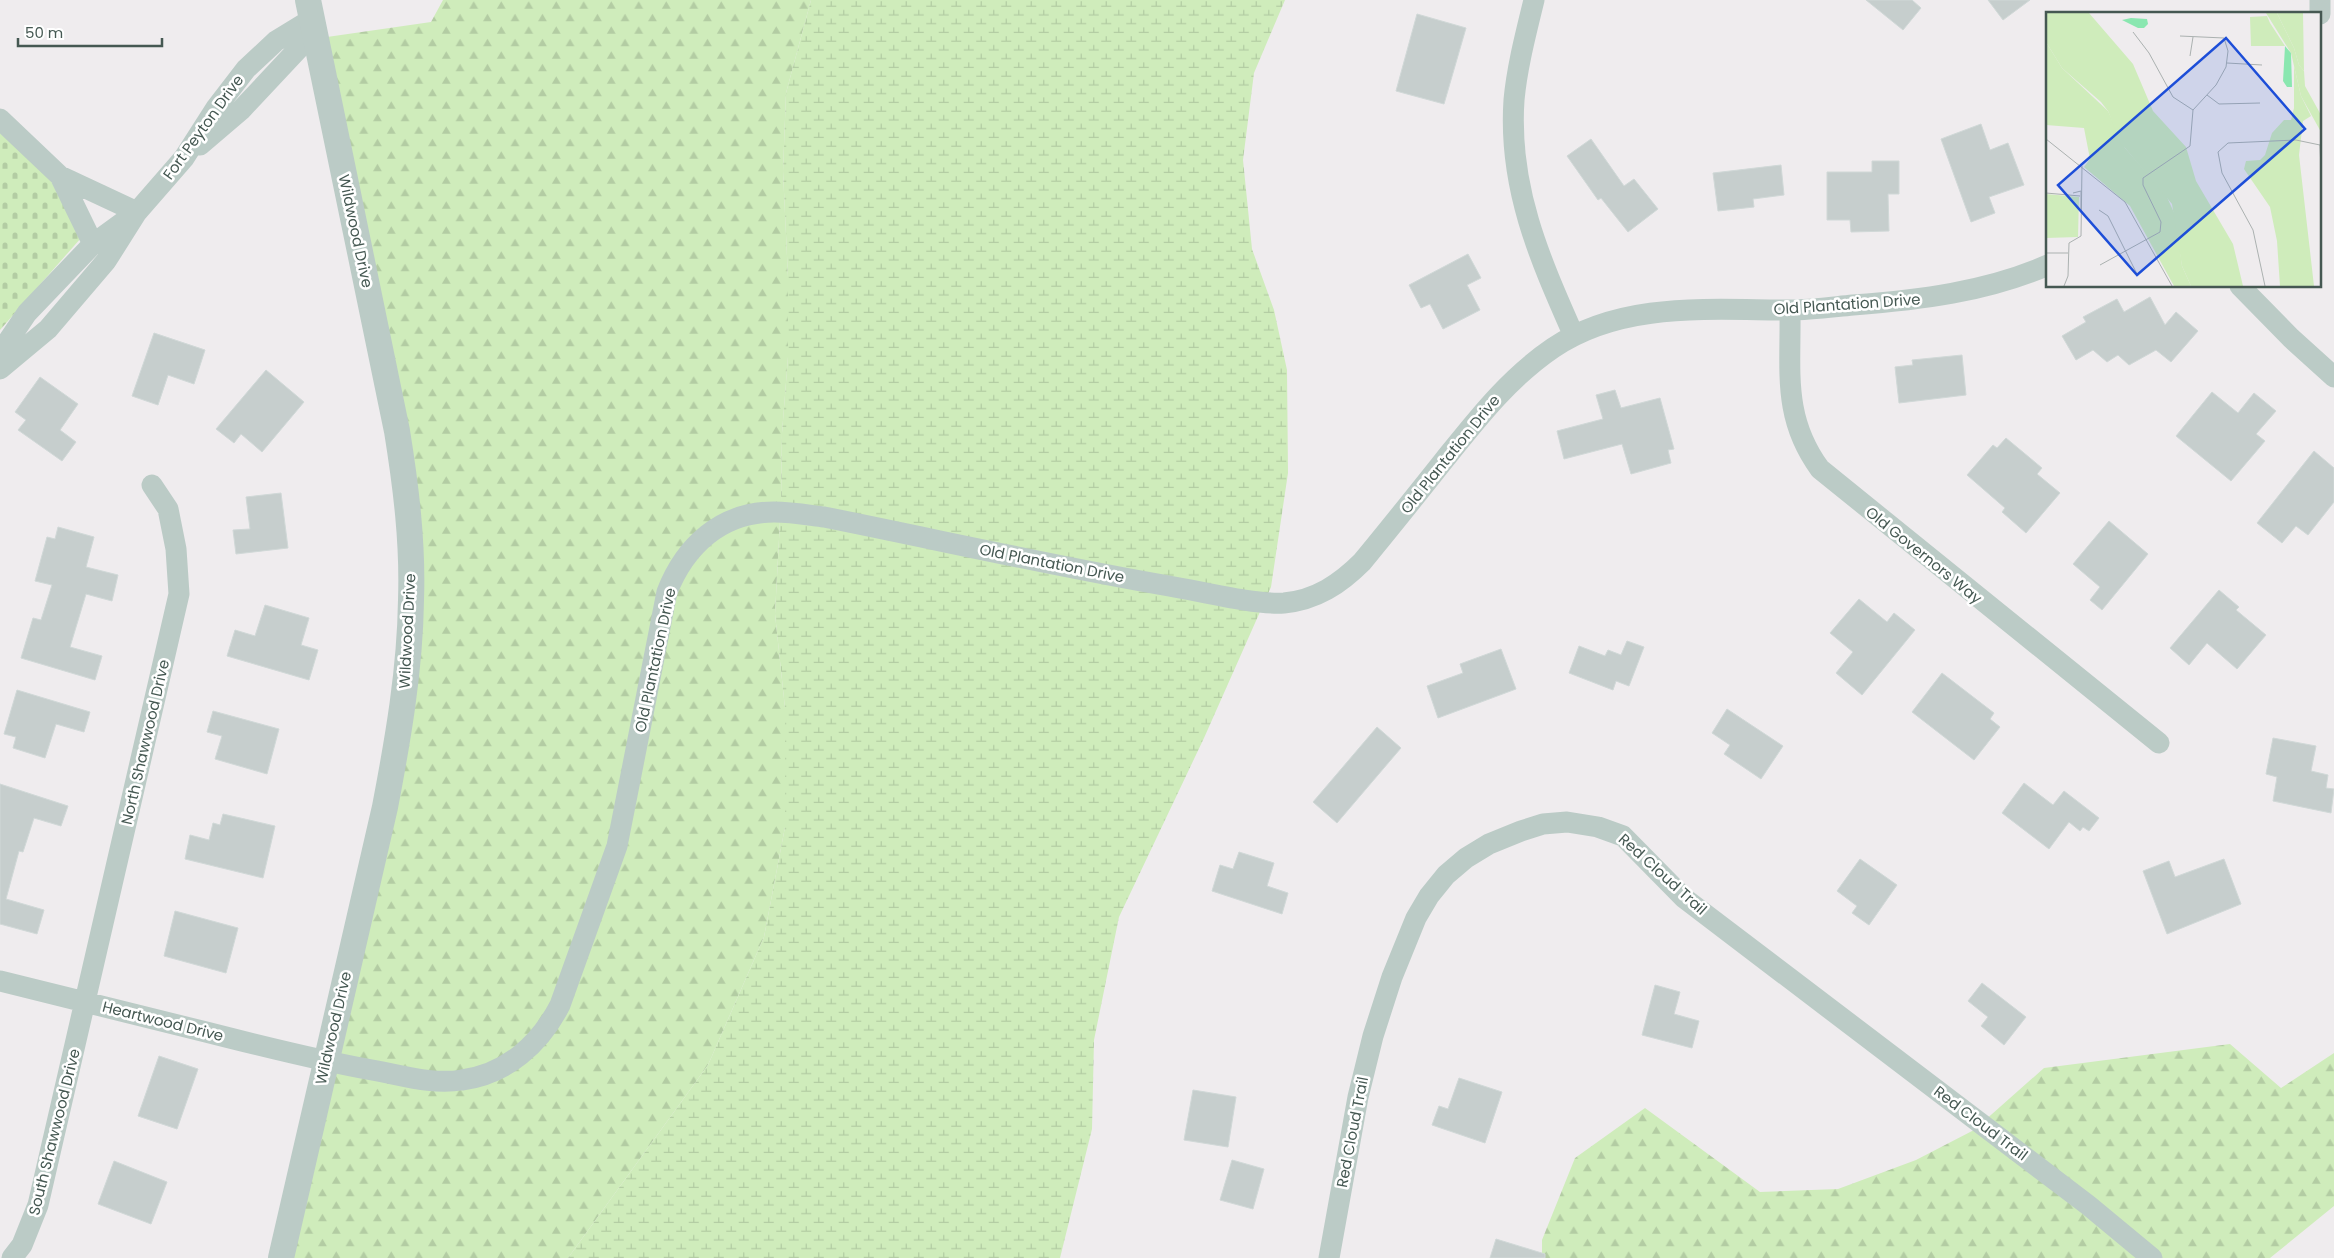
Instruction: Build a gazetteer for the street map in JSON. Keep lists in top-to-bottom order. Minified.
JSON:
{"streets":{"street":["Fort Peyton Drive","Wildwood Drive","Old Plantation Drive","Old Governors Way","North Shawwood Drive","Red Cloud Trail","Heartwood Drive","South Shawwood Drive"]},"crossings":[["Fort Peyton Drive","Wildwood Drive"],["Wildwood Drive","Old Plantation Drive"],["Wildwood Drive","Heartwood Drive"],["Old Plantation Drive","Old Governors Way"],["Old Plantation Drive","Heartwood Drive"],["North Shawwood Drive","Heartwood Drive"],["North Shawwood Drive","South Shawwood Drive"],["Heartwood Drive","South Shawwood Drive"]],"scale_bar":"50 m"}
